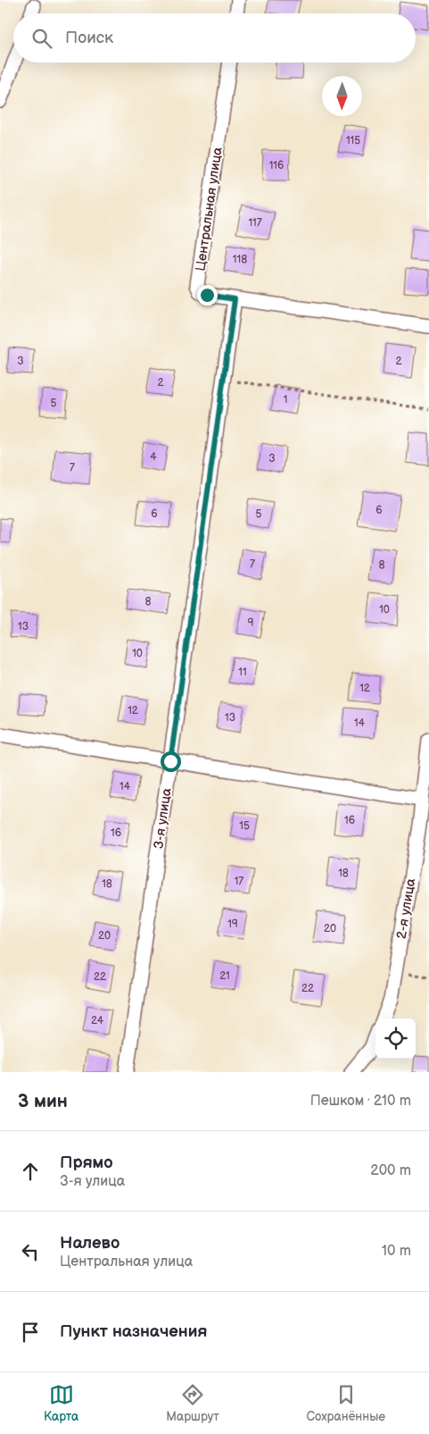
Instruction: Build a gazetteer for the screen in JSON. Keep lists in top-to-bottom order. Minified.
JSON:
{"streets":{"street":["Центральная улица","3-я улица","2-я улица"]},"crossings":[["Центральная улица","3-я улица"]],"house_numbers":["115","116","117","118","3","2","2","1","5","4","3","7","6","6","5","7","8","8","10","9","13","10","11","12","12","13","14","14","16","15","16","18","17","18","19","20","20","21","22","22","24"],"north":"bottom","page":{"search":"Поиск","heading":["3 мин","Пешком · 210 m"],"list":[["Прямо","3-я улица","200 m"],["Налево","Центральная улица","10 m"],"Пункт назначения"],"nav":["Карта","Маршрут","Сохранённые"]}}
